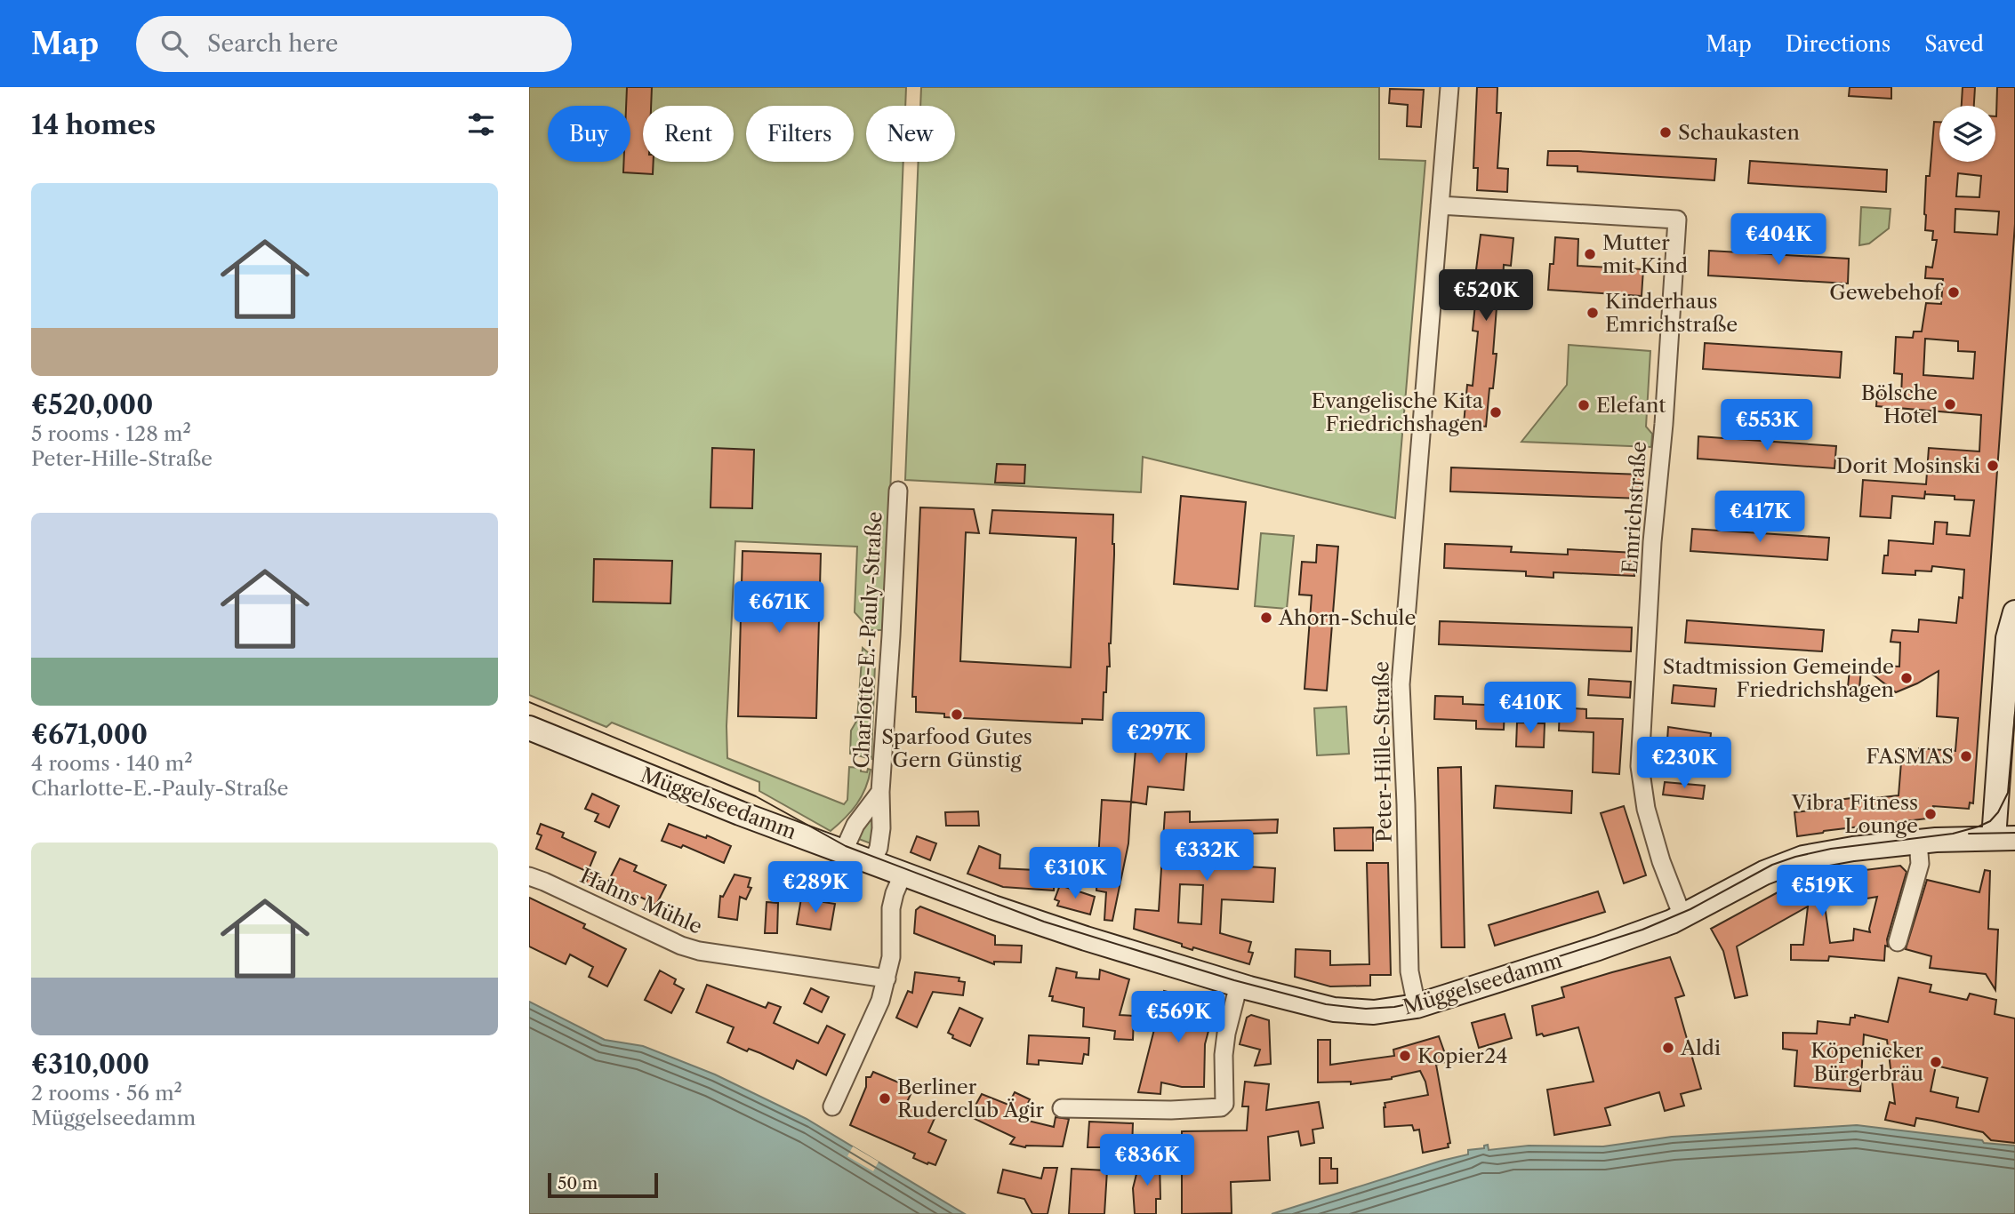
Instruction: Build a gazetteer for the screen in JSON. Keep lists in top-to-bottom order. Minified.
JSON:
{"streets":{"main road":["Müggelseedamm"],"street":["Emrichstraße","Charlotte-E.-Pauly-Straße","Peter-Hille-Straße","Hahns Mühle"]},"crossings":[["Emrichstraße","Peter-Hille-Straße"],["Emrichstraße","Müggelseedamm"],["Charlotte-E.-Pauly-Straße","Müggelseedamm"],["Peter-Hille-Straße","Müggelseedamm"]],"places":["Schaukasten","Mutter mit Kind","Gewebehof","Kinderhaus Emrichstraße","Bölsche Hotel","Elefant","Evangelische Kita Friedrichshagen","Dorit Mosinski","Ahorn-Schule","Stadtmission Gemeinde Friedrichshagen","Sparfood Gutes Gern Günstig","FASMAS","Vibra Fitness Lounge","Aldi","Kopier24","Köpenicker Bürgerbräu","Berliner Ruderclub Ägir"],"scale_bar":"50 m","page":{"header":"Map","search":"Search here","nav":["Map","Directions","Saved"],"heading":"14 homes","chip":["Buy","Rent","Filters","New"],"list":[{"name":"€520,000","note":"5 rooms · 128 m² · Peter-Hille-Straße"},{"name":"€671,000","note":"4 rooms · 140 m² · Charlotte-E.-Pauly-Straße"},{"name":"€310,000","note":"2 rooms · 56 m² · Müggelseedamm"}],"price":["€404K","€520K","€553K","€417K","€671K","€410K","€297K","€230K","€332K","€310K","€289K","€519K","€569K","€836K"],"scale":"50 m"}}
